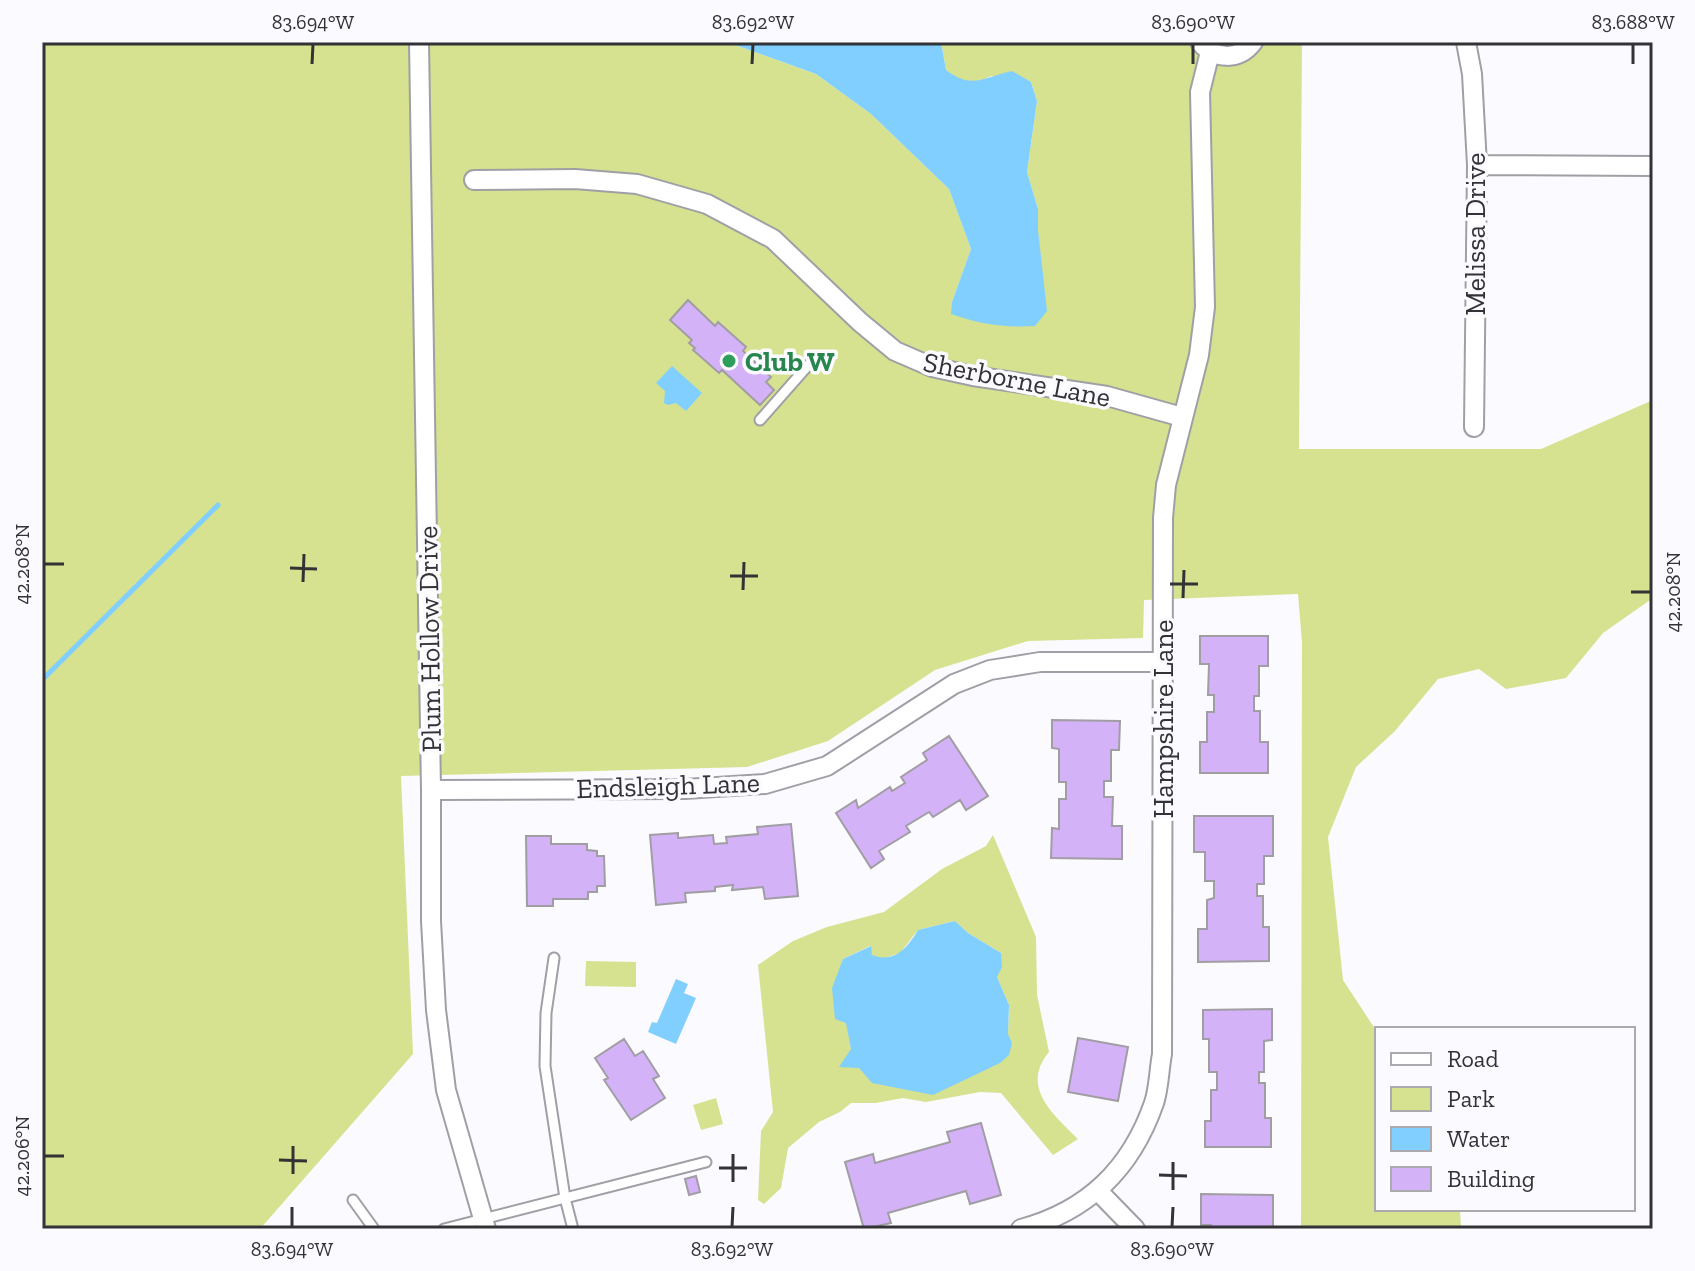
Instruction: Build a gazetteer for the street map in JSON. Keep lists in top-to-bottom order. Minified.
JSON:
{"streets":{"street":["Melissa Drive","Sherborne Lane","Plum Hollow Drive","Hampshire Lane","Endsleigh Lane"]},"crossings":[["Sherborne Lane","Hampshire Lane"],["Plum Hollow Drive","Endsleigh Lane"],["Hampshire Lane","Endsleigh Lane"]],"places":["Club W"],"legend":["Road","Park","Water","Building"],"coordinates":["83.694°W","83.692°W","83.690°W","83.688°W","42.208°N","42.206°N"]}
